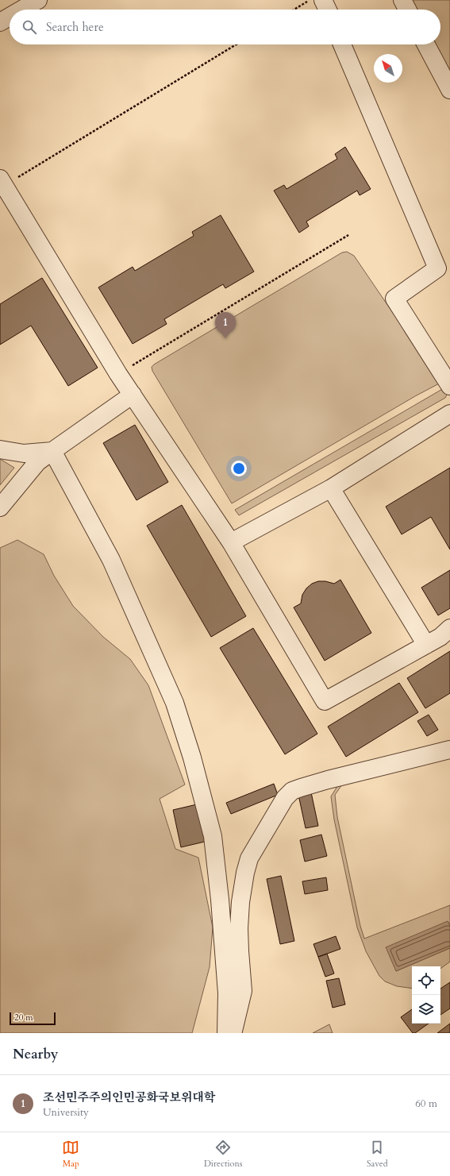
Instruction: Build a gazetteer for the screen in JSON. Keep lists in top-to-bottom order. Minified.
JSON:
{"scale_bar":"20 m","north":"top left","page":{"search":"Search here","pins":"1","scale":"20 m","heading":"Nearby","list":[{"mark":"1","name":"조선민주주의인민공화국보위대학","note":"University","value":"60 m"}],"nav":["Map","Directions","Saved"]}}
